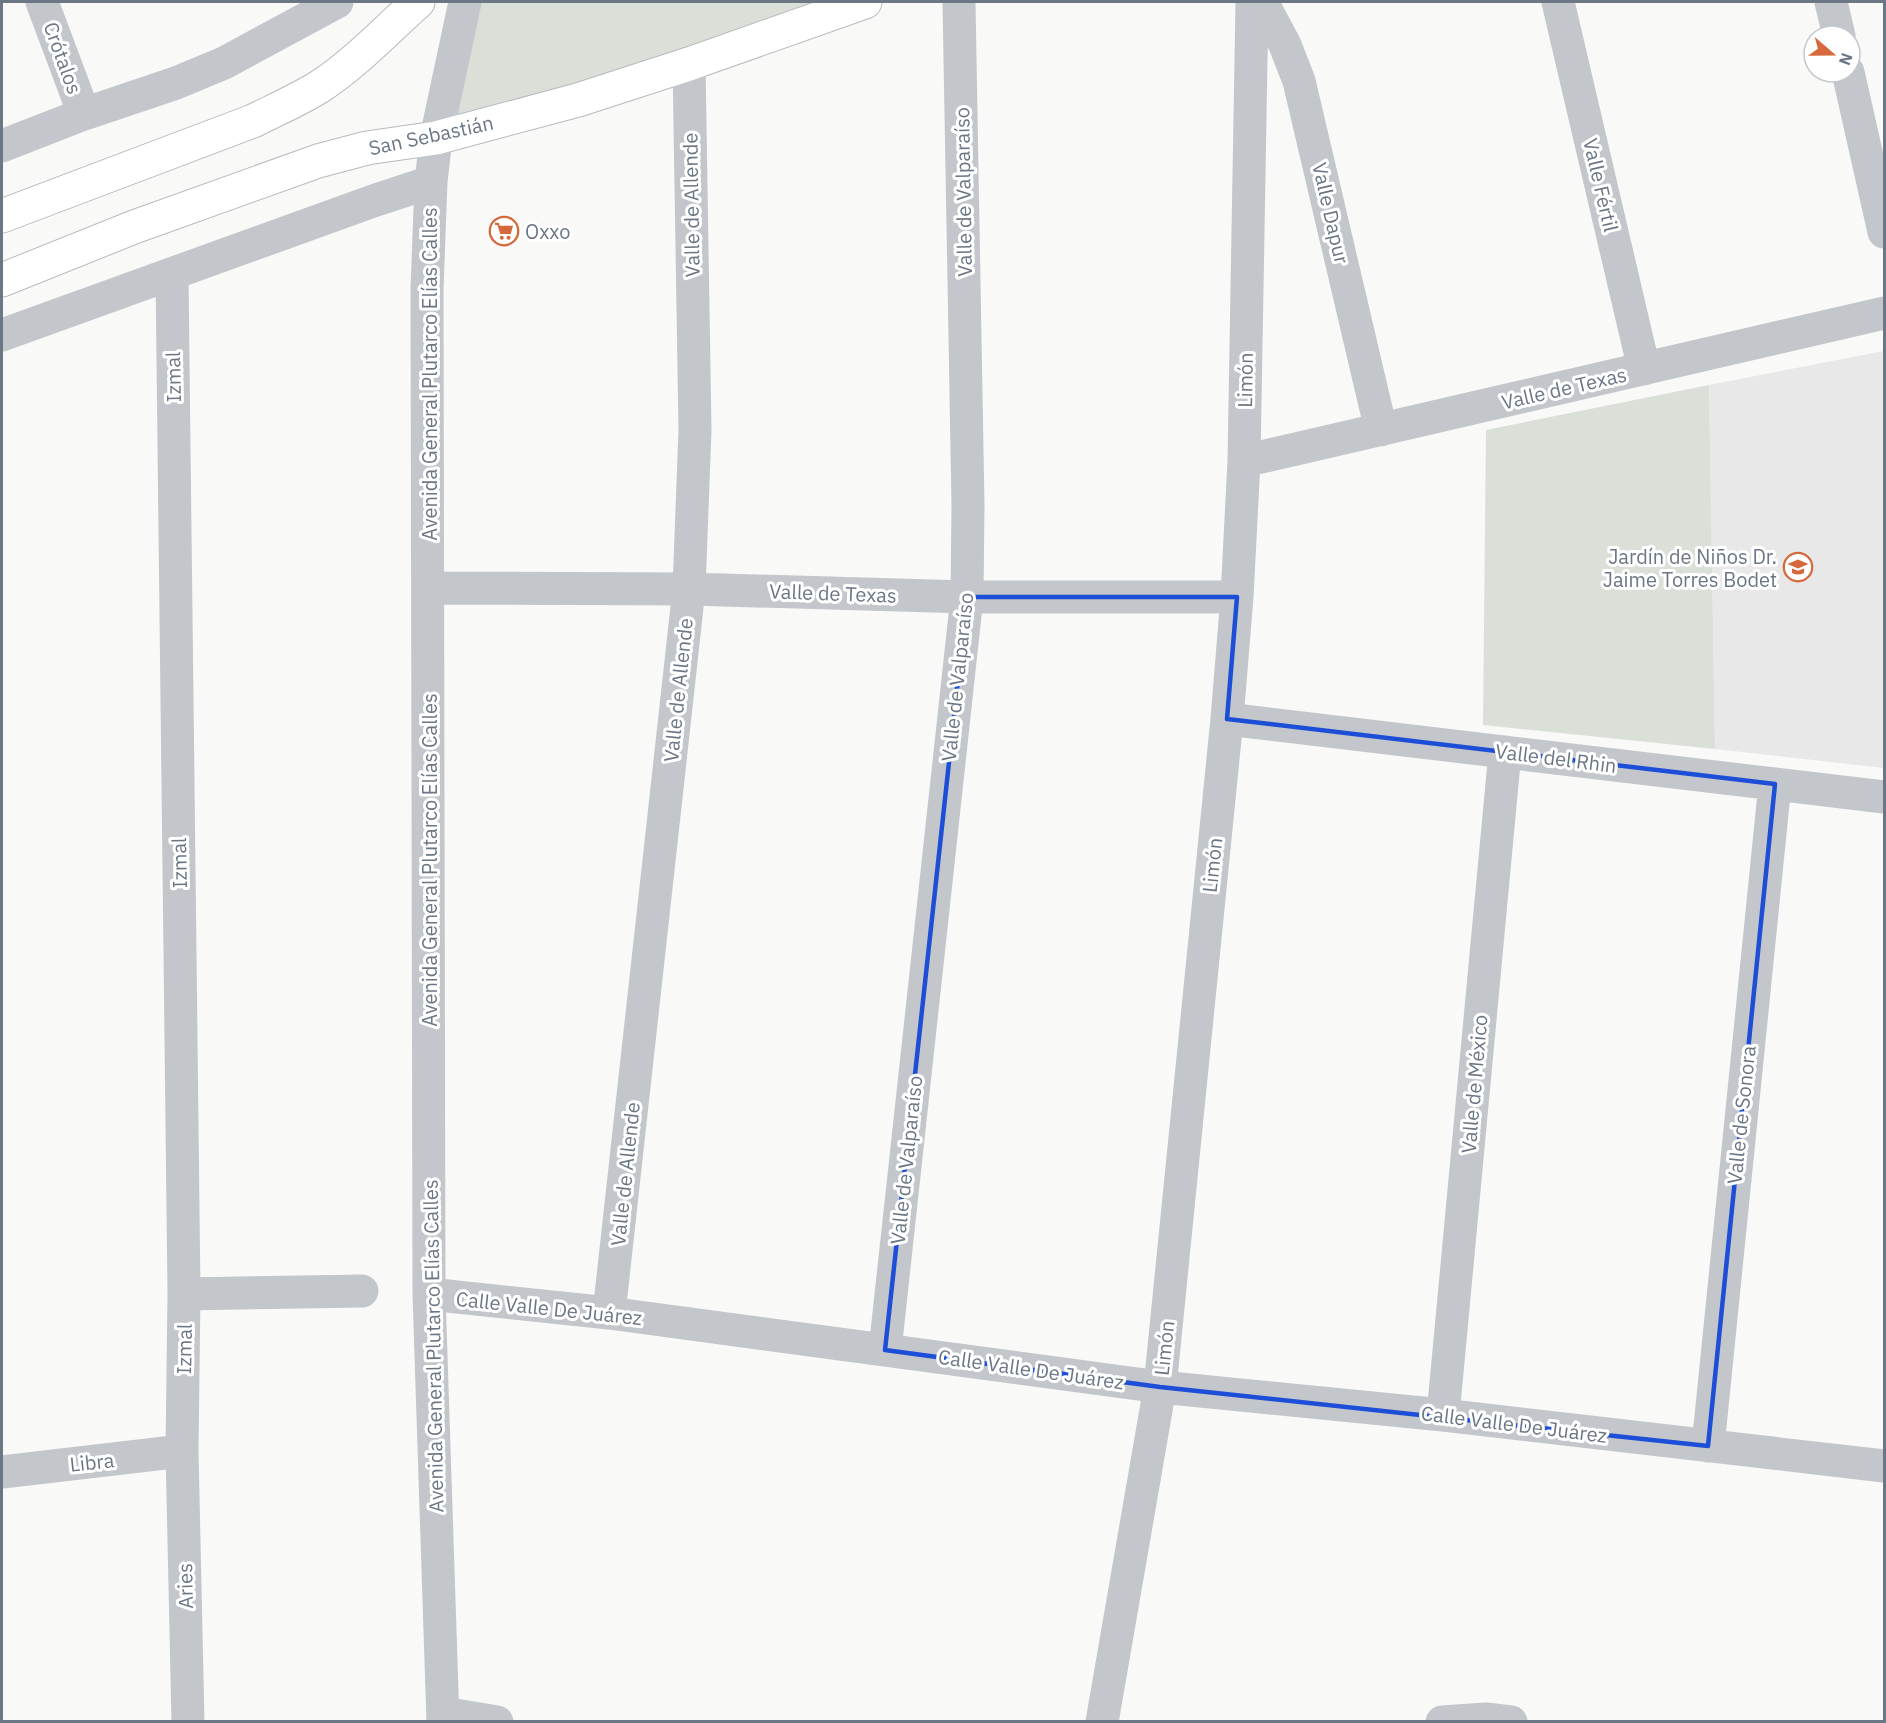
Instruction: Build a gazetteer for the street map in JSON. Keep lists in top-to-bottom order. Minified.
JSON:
{"streets":{"main road":["San Sebastián"],"street":["Crótalos","Valle Fértil","Valle de Valparaíso","Valle de Allende","Valle Dapur","Avenida General Plutarco Elías Calles","Izmal","Limón","Valle de Texas","Valle del Rhin","Valle de México","Valle de Sonora","Calle Valle De Juárez","Libra","Aries"]},"crossings":[["San Sebastián","Valle de Allende"],["San Sebastián","Avenida General Plutarco Elías Calles"],["Valle Fértil","Valle de Texas"],["Valle de Valparaíso","Valle de Texas"],["Valle de Valparaíso","Calle Valle De Juárez"],["Valle de Allende","Valle de Texas"],["Valle de Allende","Calle Valle De Juárez"],["Valle Dapur","Valle de Texas"],["Avenida General Plutarco Elías Calles","Valle de Texas"],["Avenida General Plutarco Elías Calles","Calle Valle De Juárez"],["Izmal","Libra"],["Izmal","Aries"],["Limón","Valle de Texas"],["Limón","Valle del Rhin"],["Limón","Calle Valle De Juárez"],["Valle del Rhin","Valle de México"],["Valle del Rhin","Valle de Sonora"],["Valle de México","Calle Valle De Juárez"],["Valle de Sonora","Calle Valle De Juárez"],["Libra","Aries"]],"places":{"supermarket":["Oxxo"],"school or university":["Jardín de Niños Dr. Jaime Torres Bodet"]},"north":"right"}
